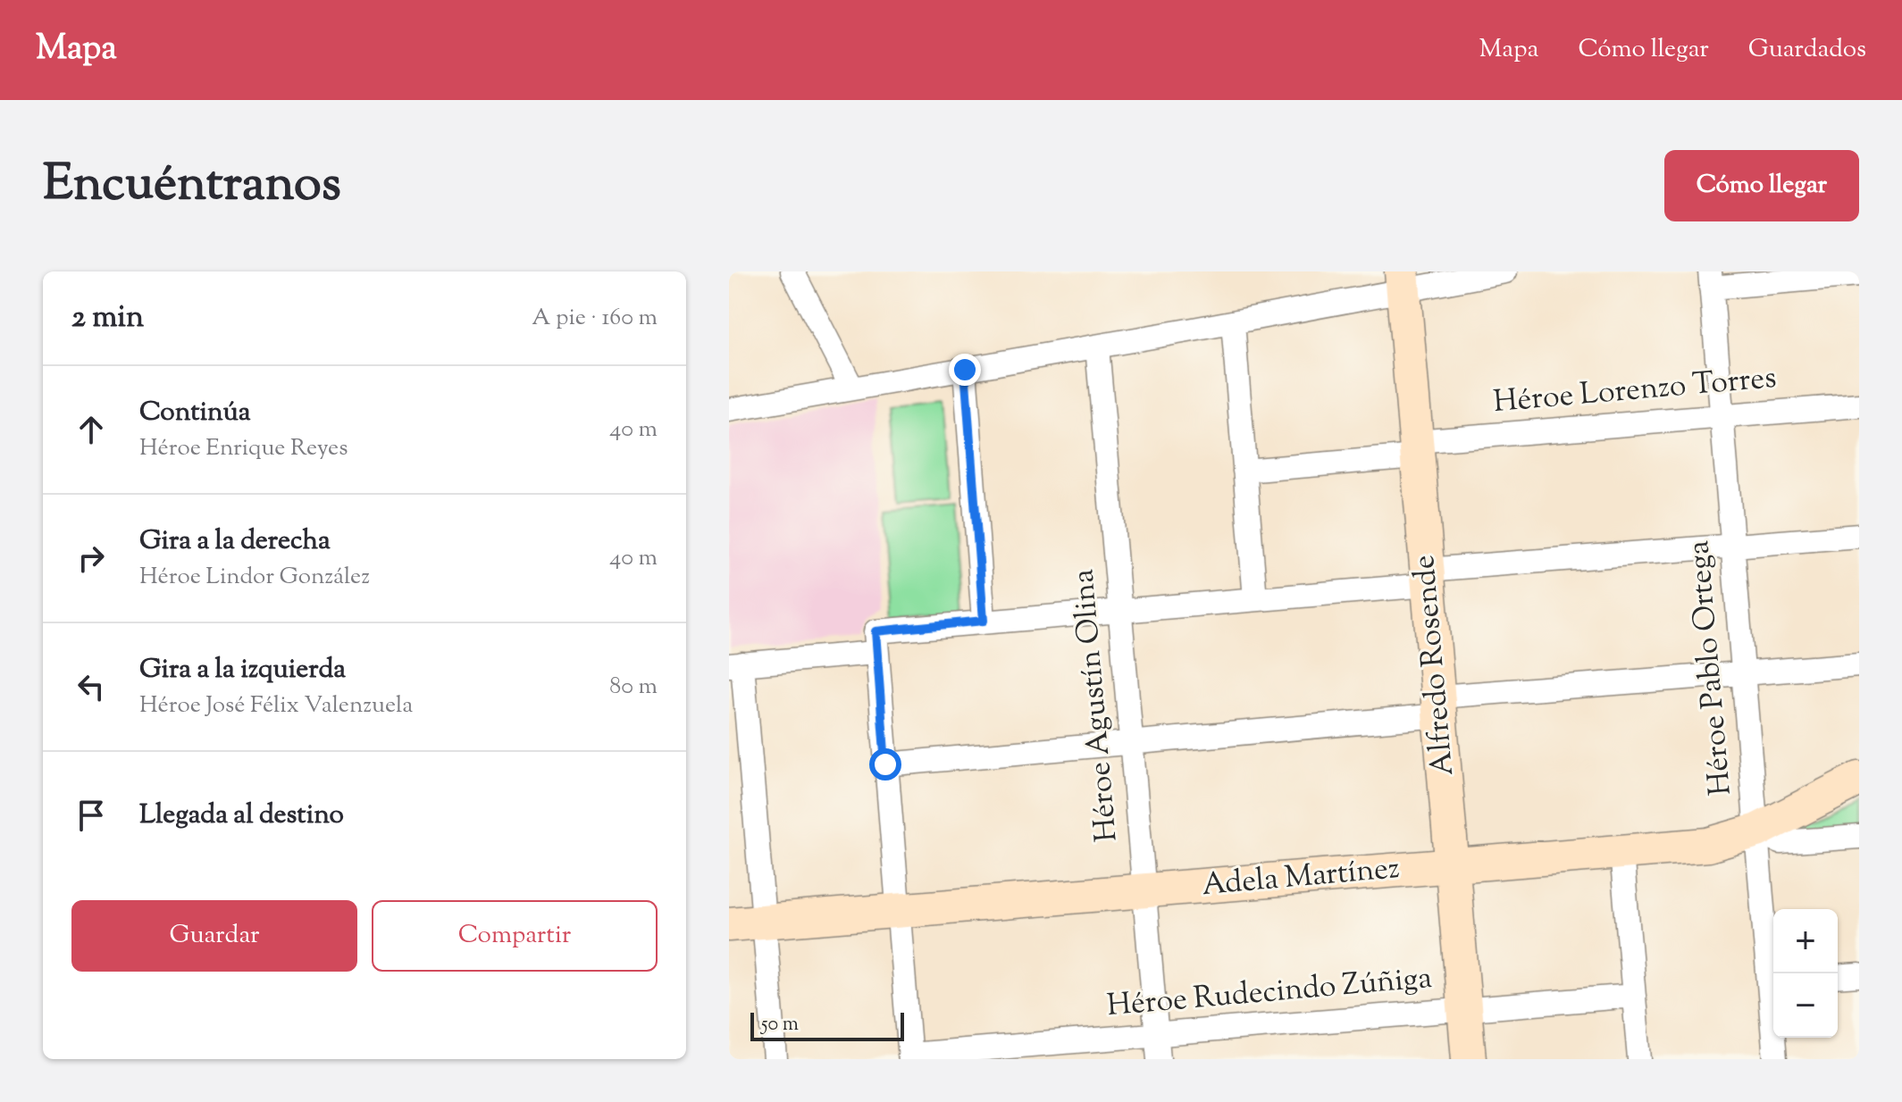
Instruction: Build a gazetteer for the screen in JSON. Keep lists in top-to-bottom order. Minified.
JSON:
{"streets":{"street":["Héroe Lorenzo Torres","Alfredo Rosende","Héroe Pablo Ortega","Héroe Agustín Olina","Adela Martínez","Héroe Rudecindo Zúñiga"]},"crossings":[["Héroe Lorenzo Torres","Alfredo Rosende"],["Héroe Lorenzo Torres","Héroe Pablo Ortega"],["Alfredo Rosende","Adela Martínez"],["Alfredo Rosende","Héroe Rudecindo Zúñiga"],["Héroe Pablo Ortega","Adela Martínez"],["Héroe Agustín Olina","Adela Martínez"],["Héroe Agustín Olina","Héroe Rudecindo Zúñiga"]],"scale_bar":"50 m","page":{"header":"Mapa","nav":["Mapa","Cómo llegar","Guardados"],"title":"Encuéntranos","buttons":["Cómo llegar",["Guardar","Compartir"]],"heading":["2 min","A pie · 160 m"],"list":[["Continúa","Héroe Enrique Reyes","40 m"],["Gira a la derecha","Héroe Lindor González","40 m"],["Gira a la izquierda","Héroe José Félix Valenzuela","80 m"],"Llegada al destino"],"map_buttons":["+","−"],"scale":"50 m"}}
